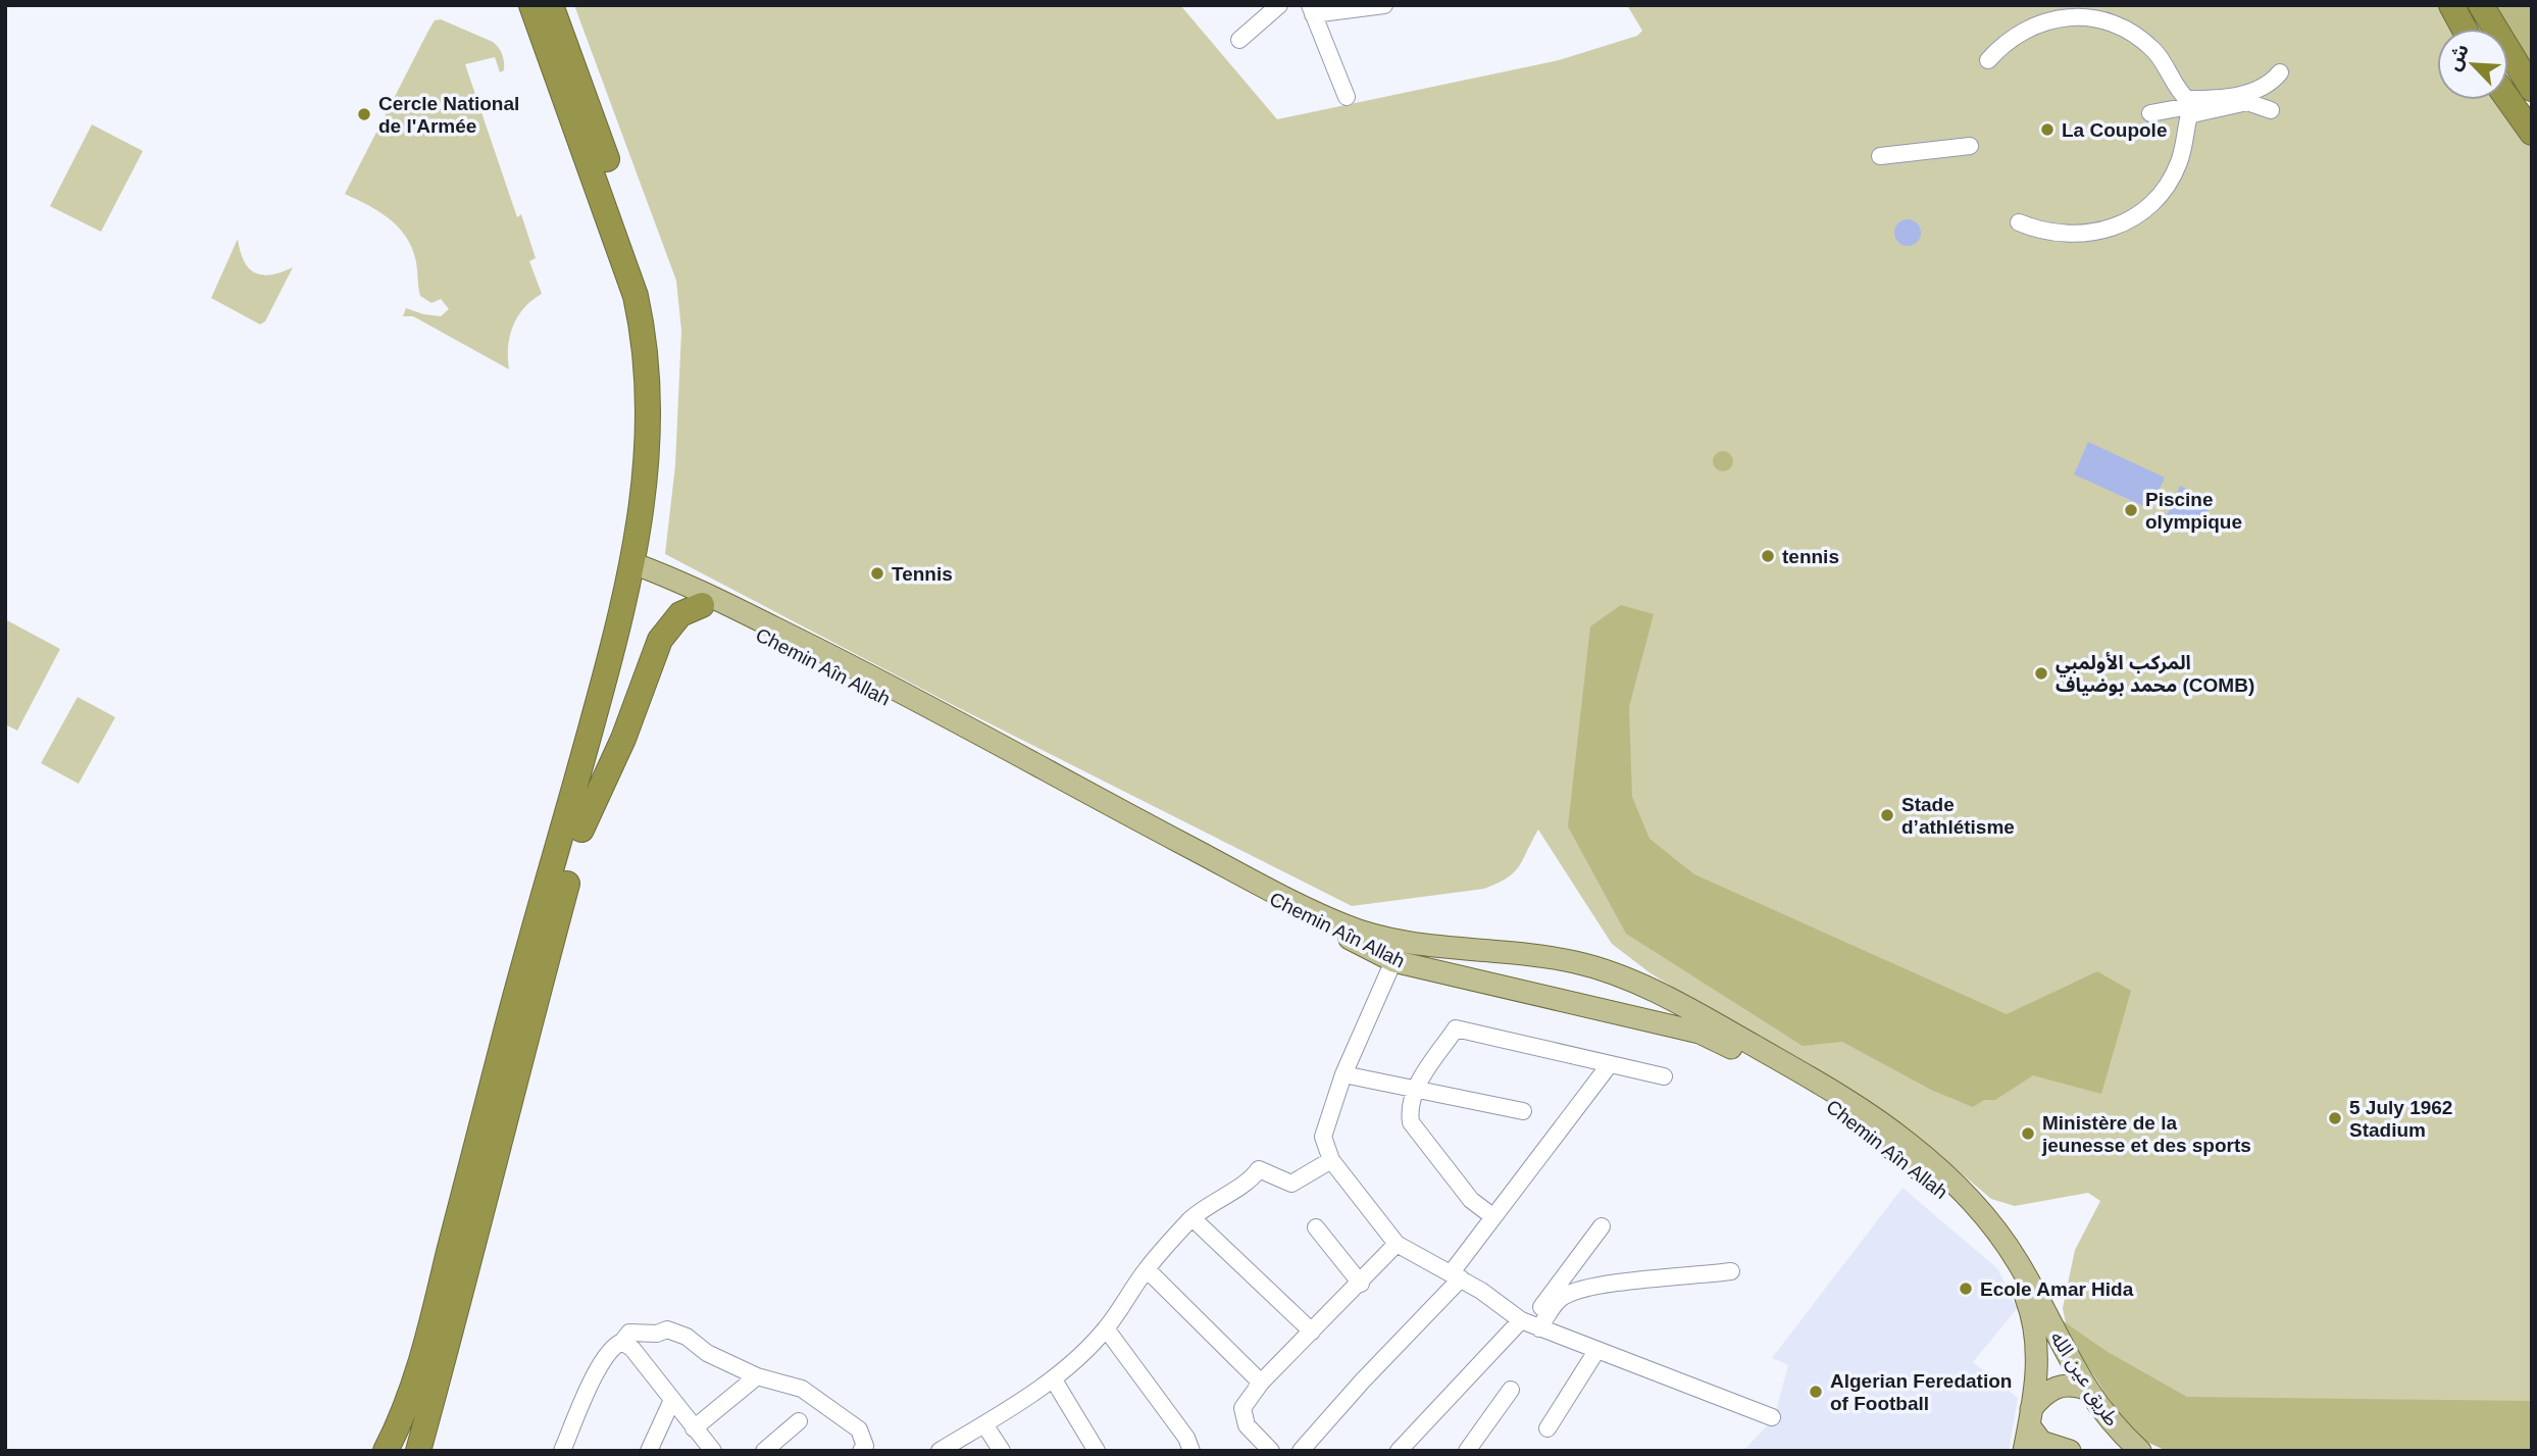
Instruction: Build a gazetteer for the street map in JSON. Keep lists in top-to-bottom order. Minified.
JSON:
{"streets":{"main road":["Chemin Aîn Allah","طريق عين الله"]},"crossings":[["Chemin Aîn Allah","طريق عين الله"]],"places":["Cercle National de l'Armée","La Coupole","Piscine olympique","tennis","Tennis","المركب الأولمبي محمد بوضياف (COMB)","Stade d’athlétisme","5 July 1962 Stadium","Ministère de la jeunesse et des sports","Ecole Amar Hida","Algerian Feredation of Football"],"north":"top left"}
